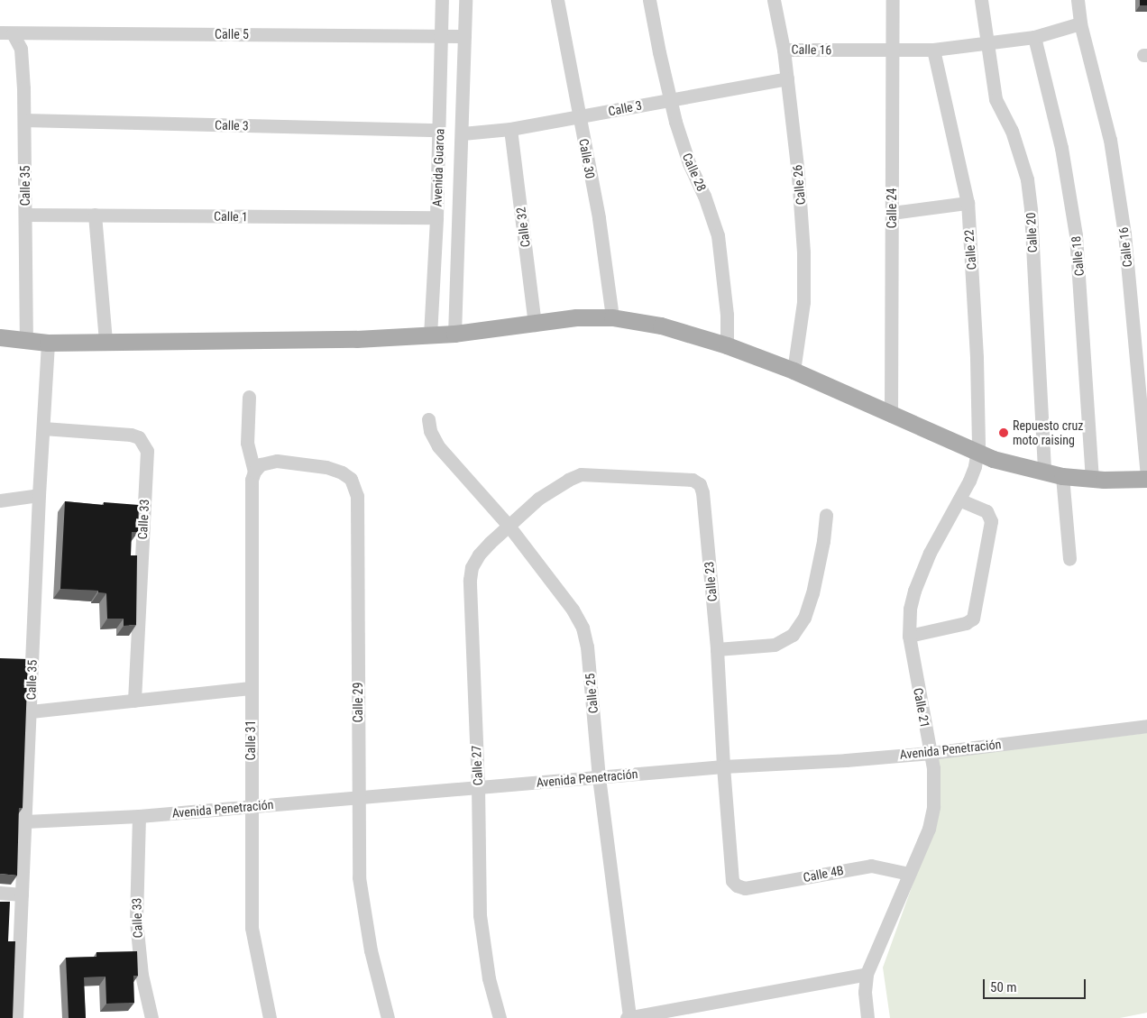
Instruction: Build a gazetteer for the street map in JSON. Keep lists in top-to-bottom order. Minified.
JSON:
{"streets":{"street":["Calle 5","Calle 16","Calle 3","Calle 30","Avenida Guaroa","Calle 28","Calle 26","Calle 35","Calle 24","Calle 1","Calle 32","Calle 20","Calle 22","Calle 18","Calle 33","Calle 23","Calle 25","Calle 29","Calle 21","Calle 31","Avenida Penetración","Calle 27","Calle 4B"]},"crossings":[["Calle 5","Avenida Guaroa"],["Calle 5","Calle 35"],["Calle 16","Calle 26"],["Calle 16","Calle 24"],["Calle 16","Calle 20"],["Calle 16","Calle 22"],["Calle 16","Calle 18"],["Calle 3","Calle 30"],["Calle 3","Avenida Guaroa"],["Calle 3","Calle 28"],["Calle 3","Calle 26"],["Calle 3","Calle 35"],["Calle 3","Calle 32"],["Avenida Guaroa","Calle 1"],["Calle 35","Calle 1"],["Calle 35","Calle 33"],["Calle 35","Avenida Penetración"],["Calle 22","Calle 21"],["Calle 33","Avenida Penetración"],["Calle 23","Calle 25"],["Calle 23","Avenida Penetración"],["Calle 23","Calle 27"],["Calle 23","Calle 4B"],["Calle 25","Avenida Penetración"],["Calle 25","Calle 27"],["Calle 29","Calle 31"],["Calle 29","Avenida Penetración"],["Calle 21","Avenida Penetración"],["Calle 21","Calle 4B"],["Calle 31","Avenida Penetración"],["Avenida Penetración","Calle 27"]],"places":["Repuesto cruz moto raising"],"scale_bar":"50 m"}
